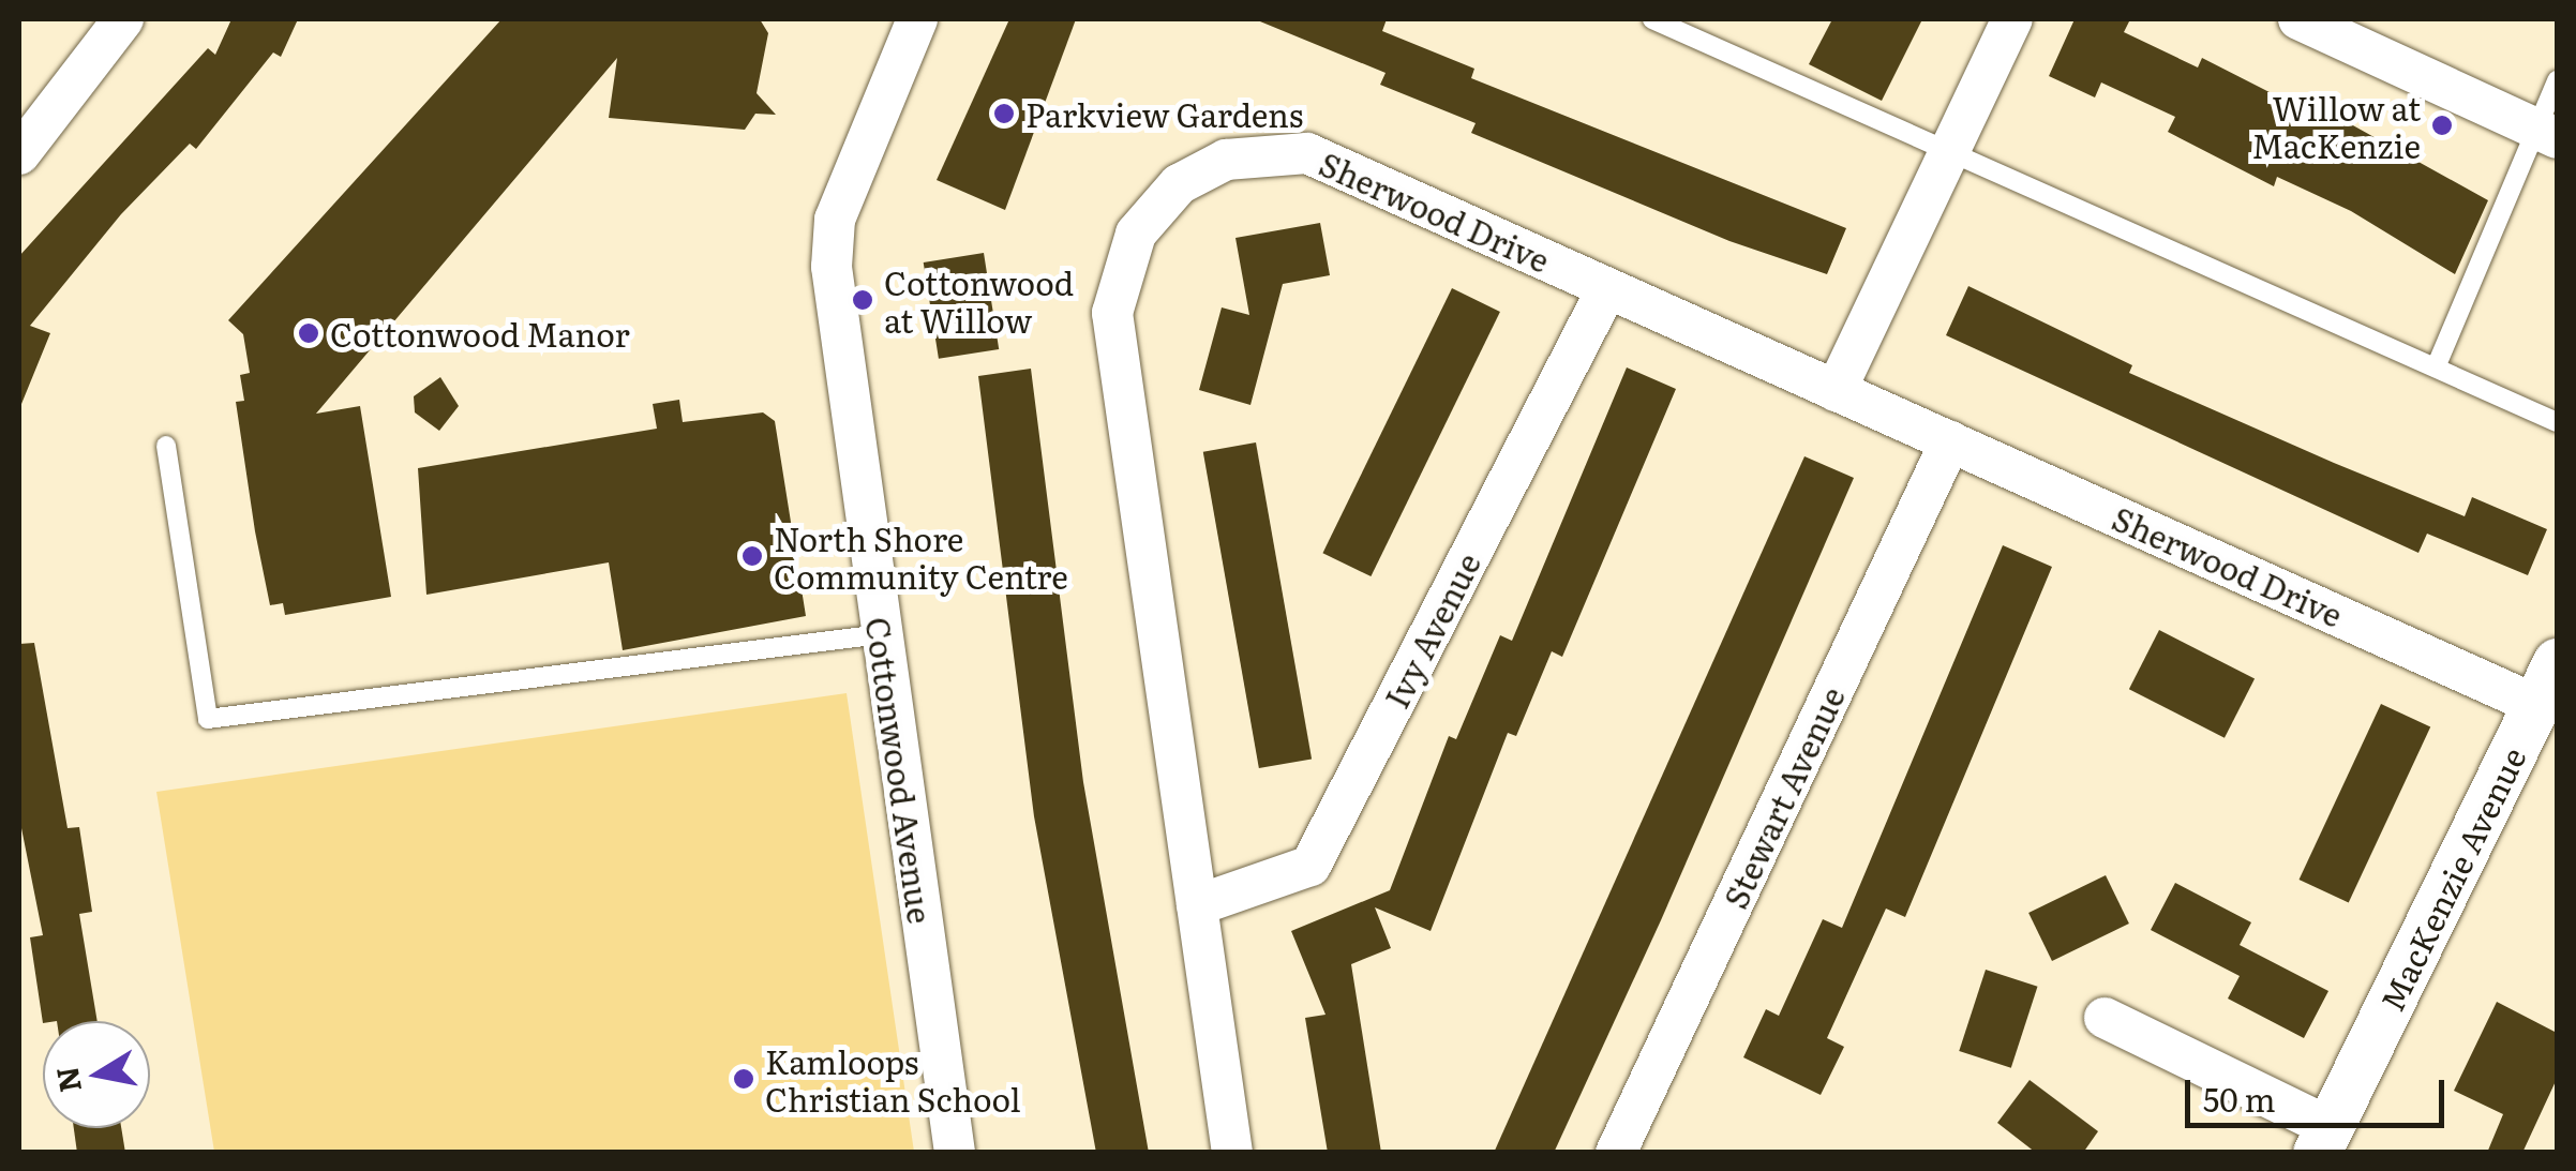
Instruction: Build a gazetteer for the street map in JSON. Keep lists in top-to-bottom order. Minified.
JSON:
{"streets":{"street":["Sherwood Drive","Ivy Avenue","Cottonwood Avenue","Stewart Avenue","MacKenzie Avenue"]},"crossings":[["Sherwood Drive","Ivy Avenue"],["Sherwood Drive","Stewart Avenue"],["Sherwood Drive","MacKenzie Avenue"]],"places":["Parkview Gardens","Willow at MacKenzie","Cottonwood at Willow","Cottonwood Manor","North Shore Community Centre","Kamloops Christian School"],"scale_bar":"50 m","north":"left"}
